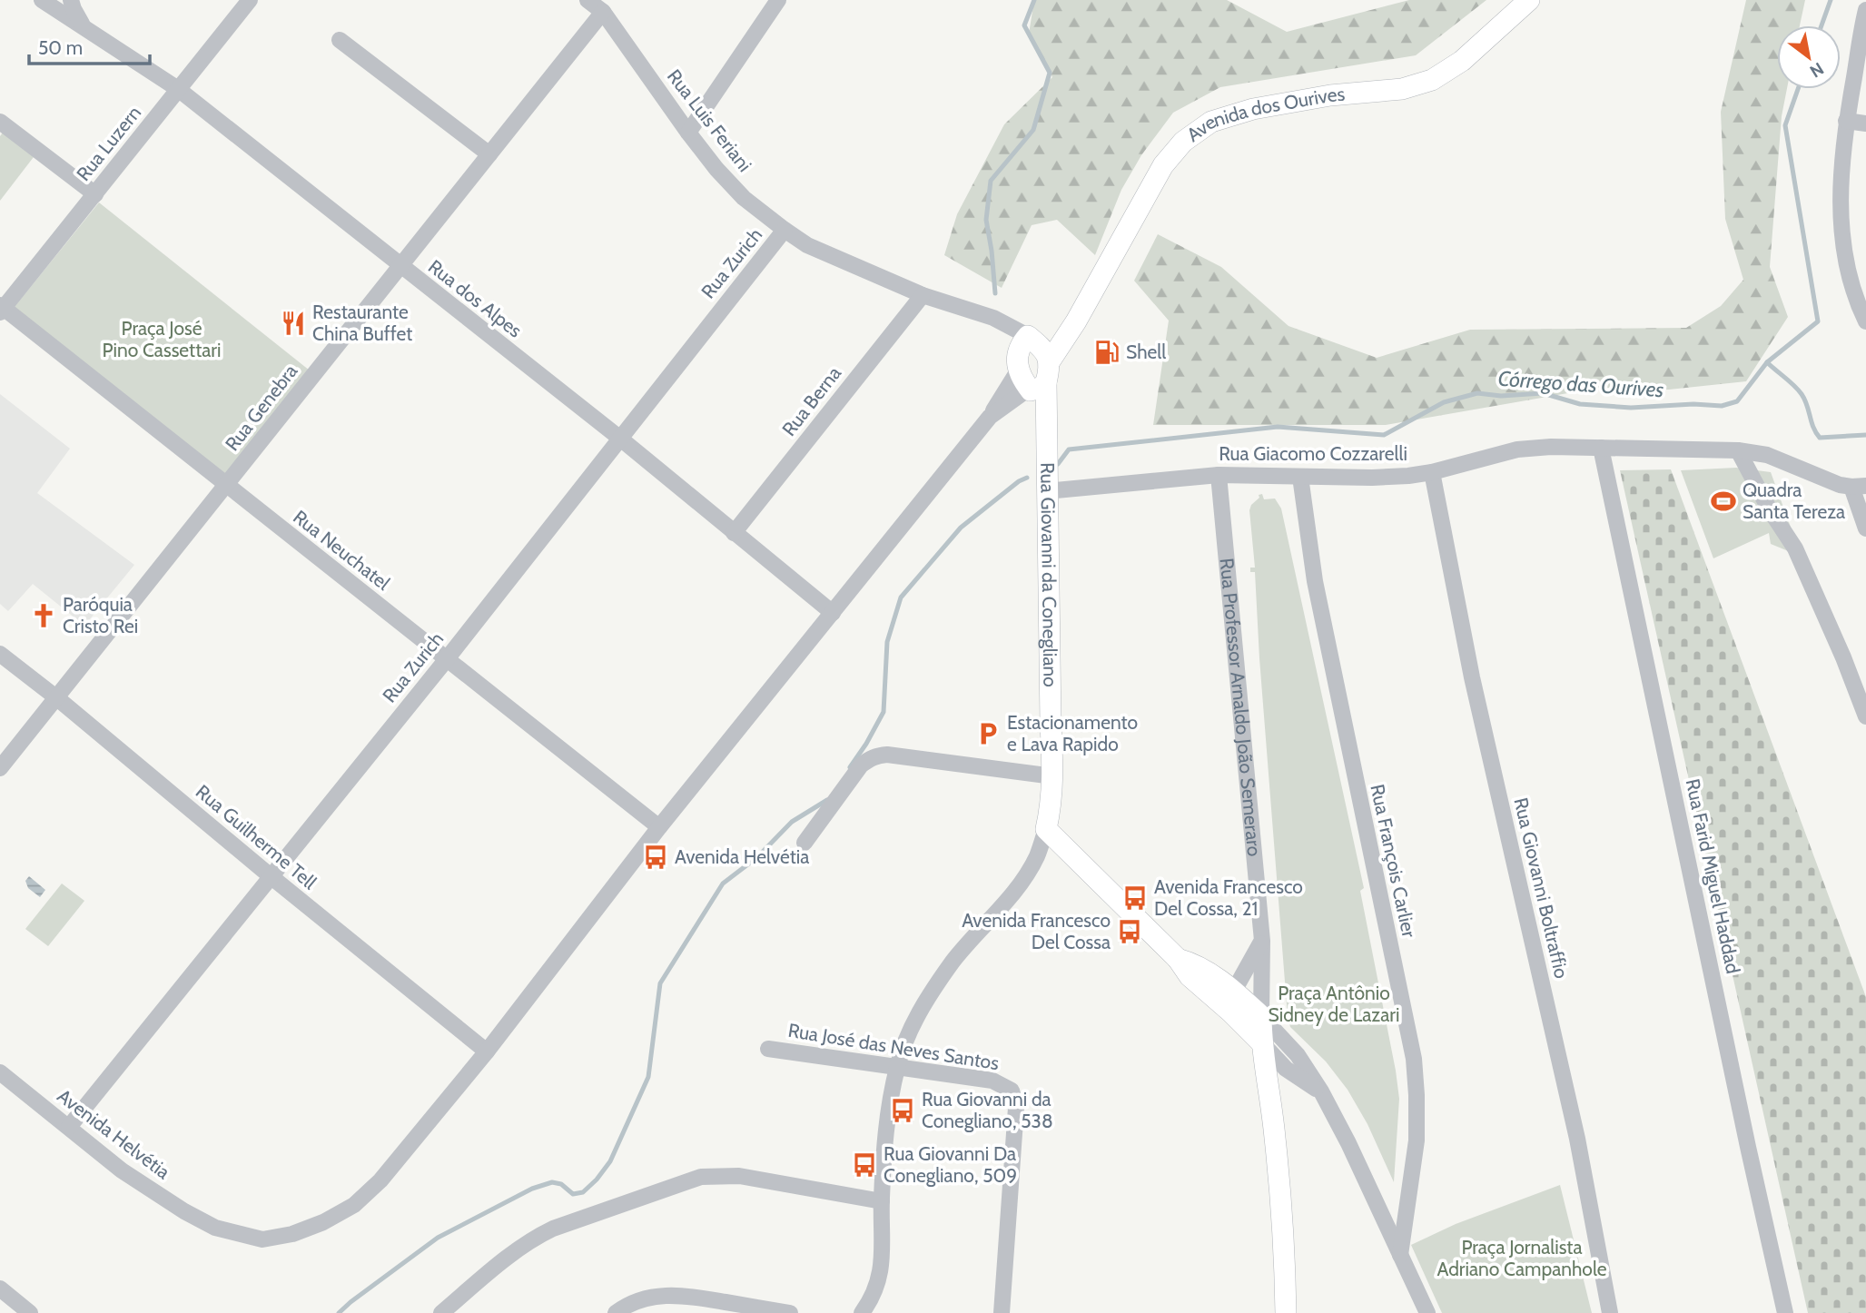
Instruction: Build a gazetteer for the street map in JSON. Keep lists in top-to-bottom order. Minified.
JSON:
{"streets":{"main road":["Avenida dos Ourives","Rua Giovanni da Conegliano","Rua Professor Arnaldo João Semeraro"],"street":["Rua Luis Feriani","Rua Luzern","Rua Zurich","Rua dos Alpes","Rua Berna","Rua Genebra","Rua Giacomo Cozzarelli","Rua Neuchatel","Rua Guilherme Tell","Rua François Carlier","Rua Farid Miguel Haddad","Rua Giovanni Boltraffio","Rua José das Neves Santos","Avenida Helvétia"]},"crossings":[["Rua Luis Feriani","Rua Zurich"],["Rua Luis Feriani","Rua Berna"],["Rua Luis Feriani","Rua Genebra"],["Rua Luzern","Rua dos Alpes"],["Rua Luzern","Rua Neuchatel"],["Rua Zurich","Rua dos Alpes"],["Rua Zurich","Rua Neuchatel"],["Rua Zurich","Rua Guilherme Tell"],["Rua Zurich","Avenida Helvétia"],["Rua dos Alpes","Rua Berna"],["Rua dos Alpes","Rua Genebra"],["Rua dos Alpes","Avenida Helvétia"],["Rua Genebra","Rua Neuchatel"],["Rua Genebra","Rua Guilherme Tell"],["Rua Giacomo Cozzarelli","Rua Giovanni da Conegliano"],["Rua Giacomo Cozzarelli","Rua Professor Arnaldo João Semeraro"],["Rua Giacomo Cozzarelli","Rua François Carlier"],["Rua Giacomo Cozzarelli","Rua Farid Miguel Haddad"],["Rua Giacomo Cozzarelli","Rua Giovanni Boltraffio"],["Rua Neuchatel","Avenida Helvétia"],["Rua Giovanni da Conegliano","Rua José das Neves Santos"],["Rua Giovanni da Conegliano","Avenida Helvétia"],["Rua Guilherme Tell","Avenida Helvétia"]],"water":["Córrego das Ourives"],"parks":["Praça José Pino Cassettari","Praça Antônio Sidney de Lazari","Praça Jornalista Adriano Campanhole"],"places":{"restaurant":["Restaurante China Buffet"],"fuel station":["Shell"],"sports":["Quadra Santa Tereza"],"church":["Paróquia Cristo Rei"],"parking":["Estacionamento e Lava Rapido"],"bus stop":["Avenida Helvétia","Avenida Francesco Del Cossa, 21","Avenida Francesco Del Cossa","Rua Giovanni da Conegliano, 538","Rua Giovanni Da Conegliano, 509"]},"scale_bar":"50 m","north":"bottom right"}
